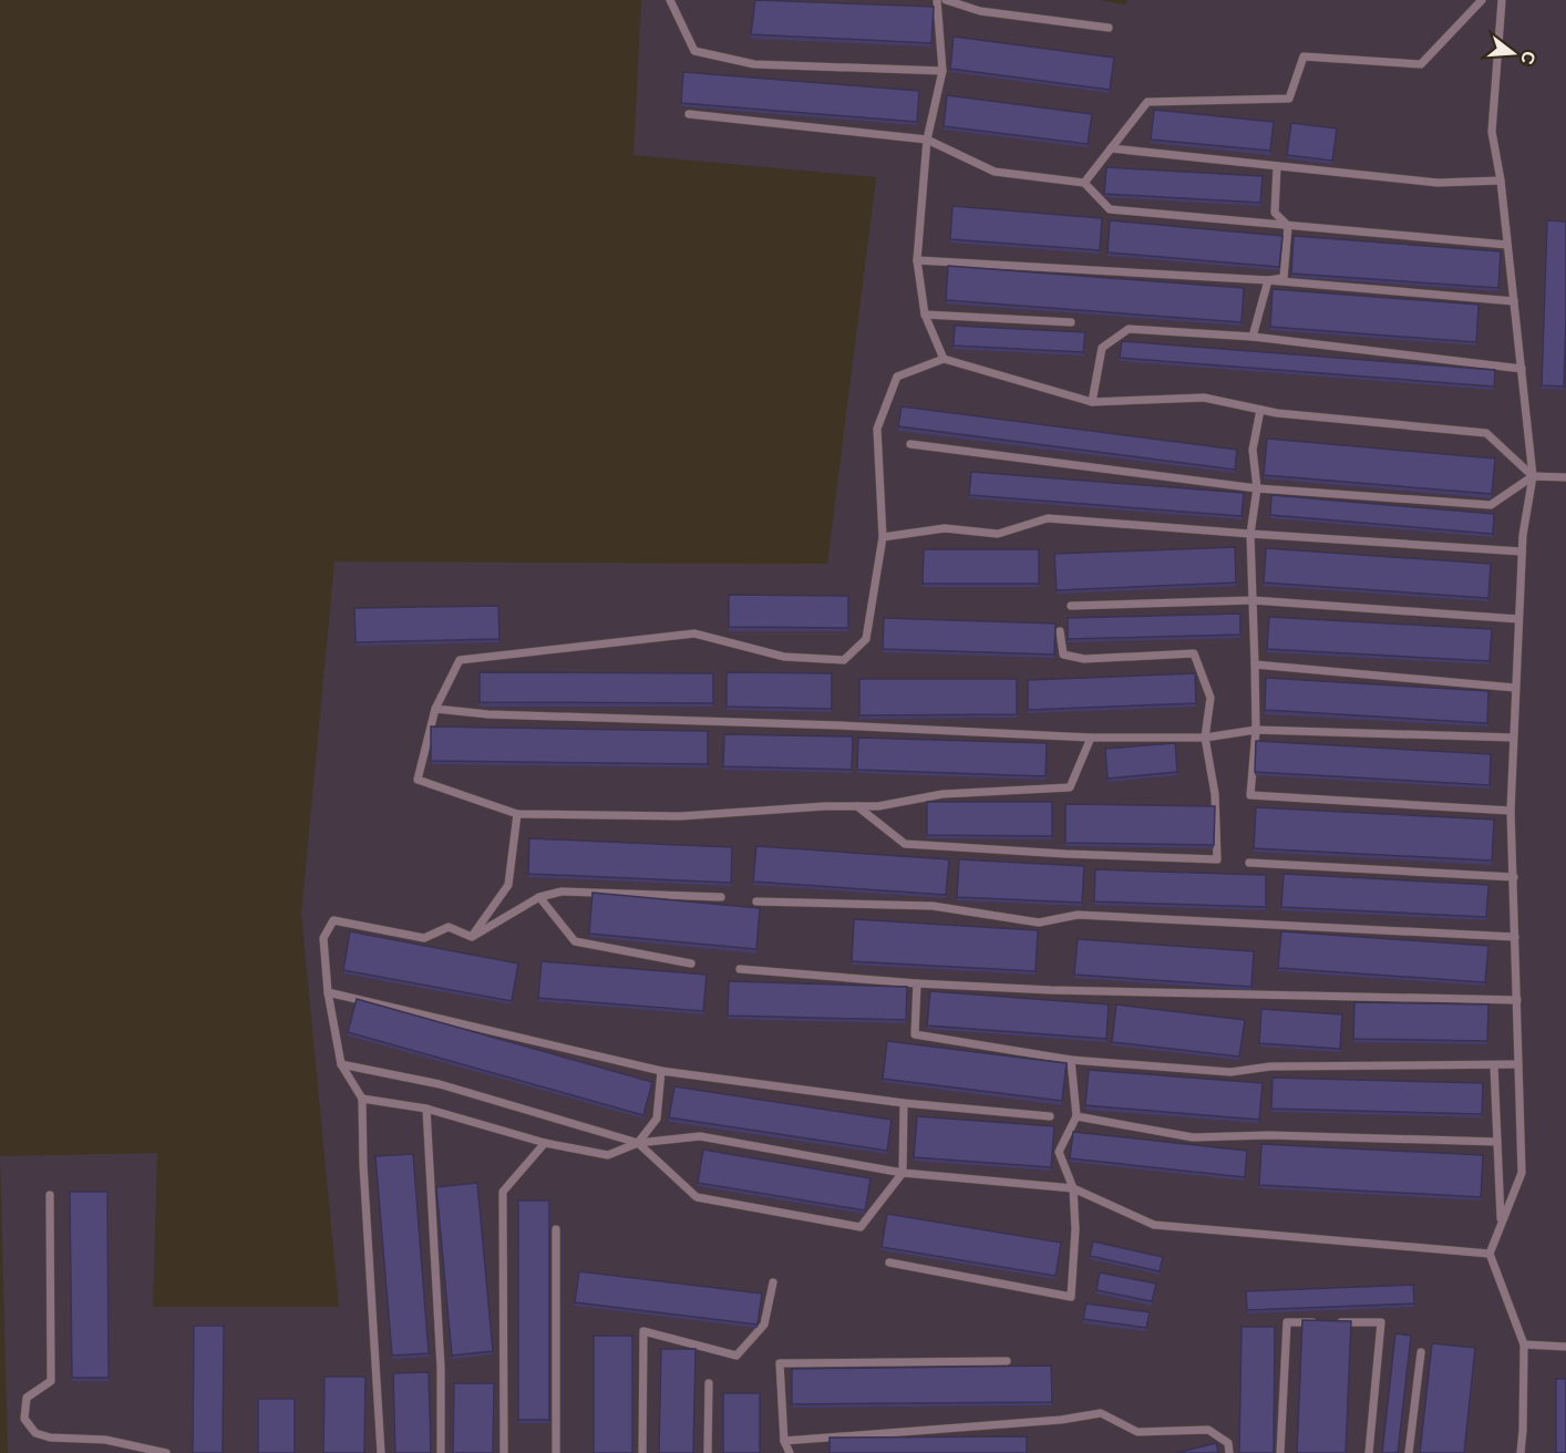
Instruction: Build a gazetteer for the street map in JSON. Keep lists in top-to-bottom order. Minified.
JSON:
{"north":"right"}
